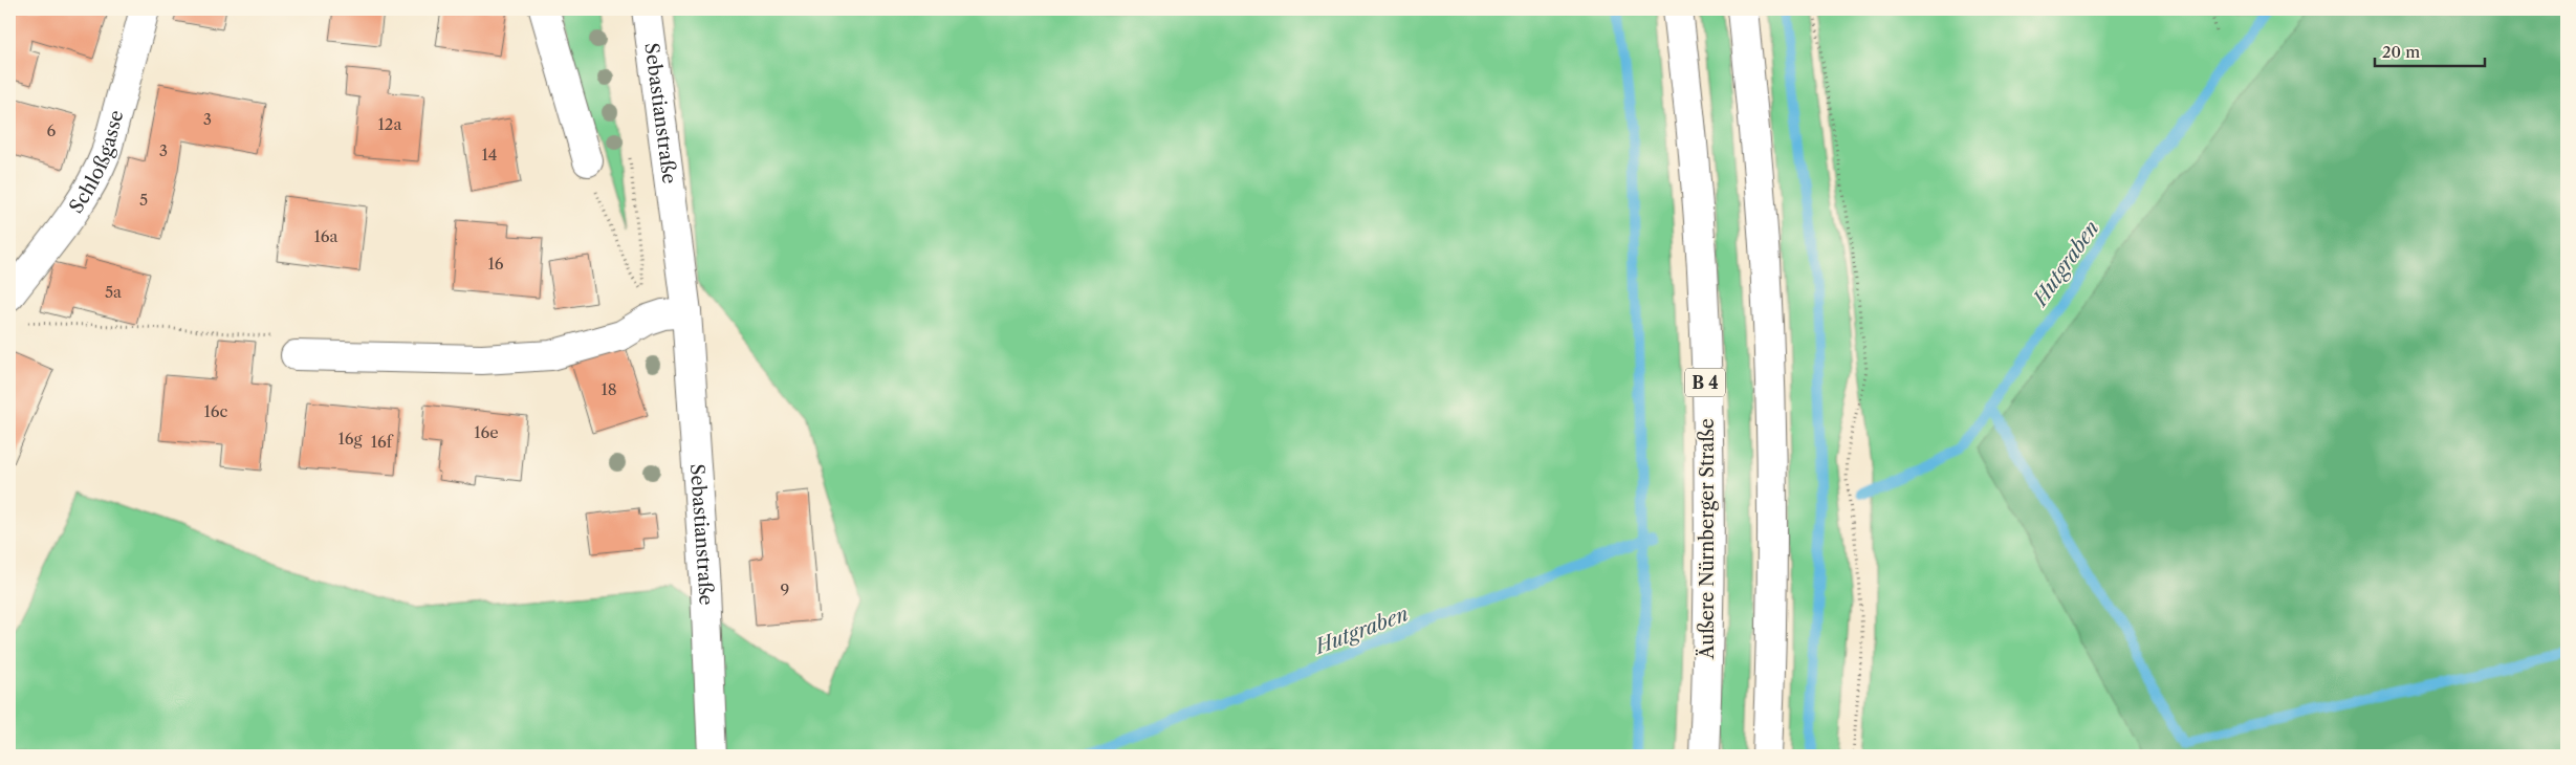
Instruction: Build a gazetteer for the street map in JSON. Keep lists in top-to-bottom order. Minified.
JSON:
{"streets":{"main road":["Sebastianstraße","Schloßgasse","B 4","Äußere Nürnberger Straße"]},"water":["Hutgraben"],"house_numbers":["3","12a","6","3","14","5","16a","16","5a","18","16c","16e","16g","16f","9"],"scale_bar":"20 m"}
